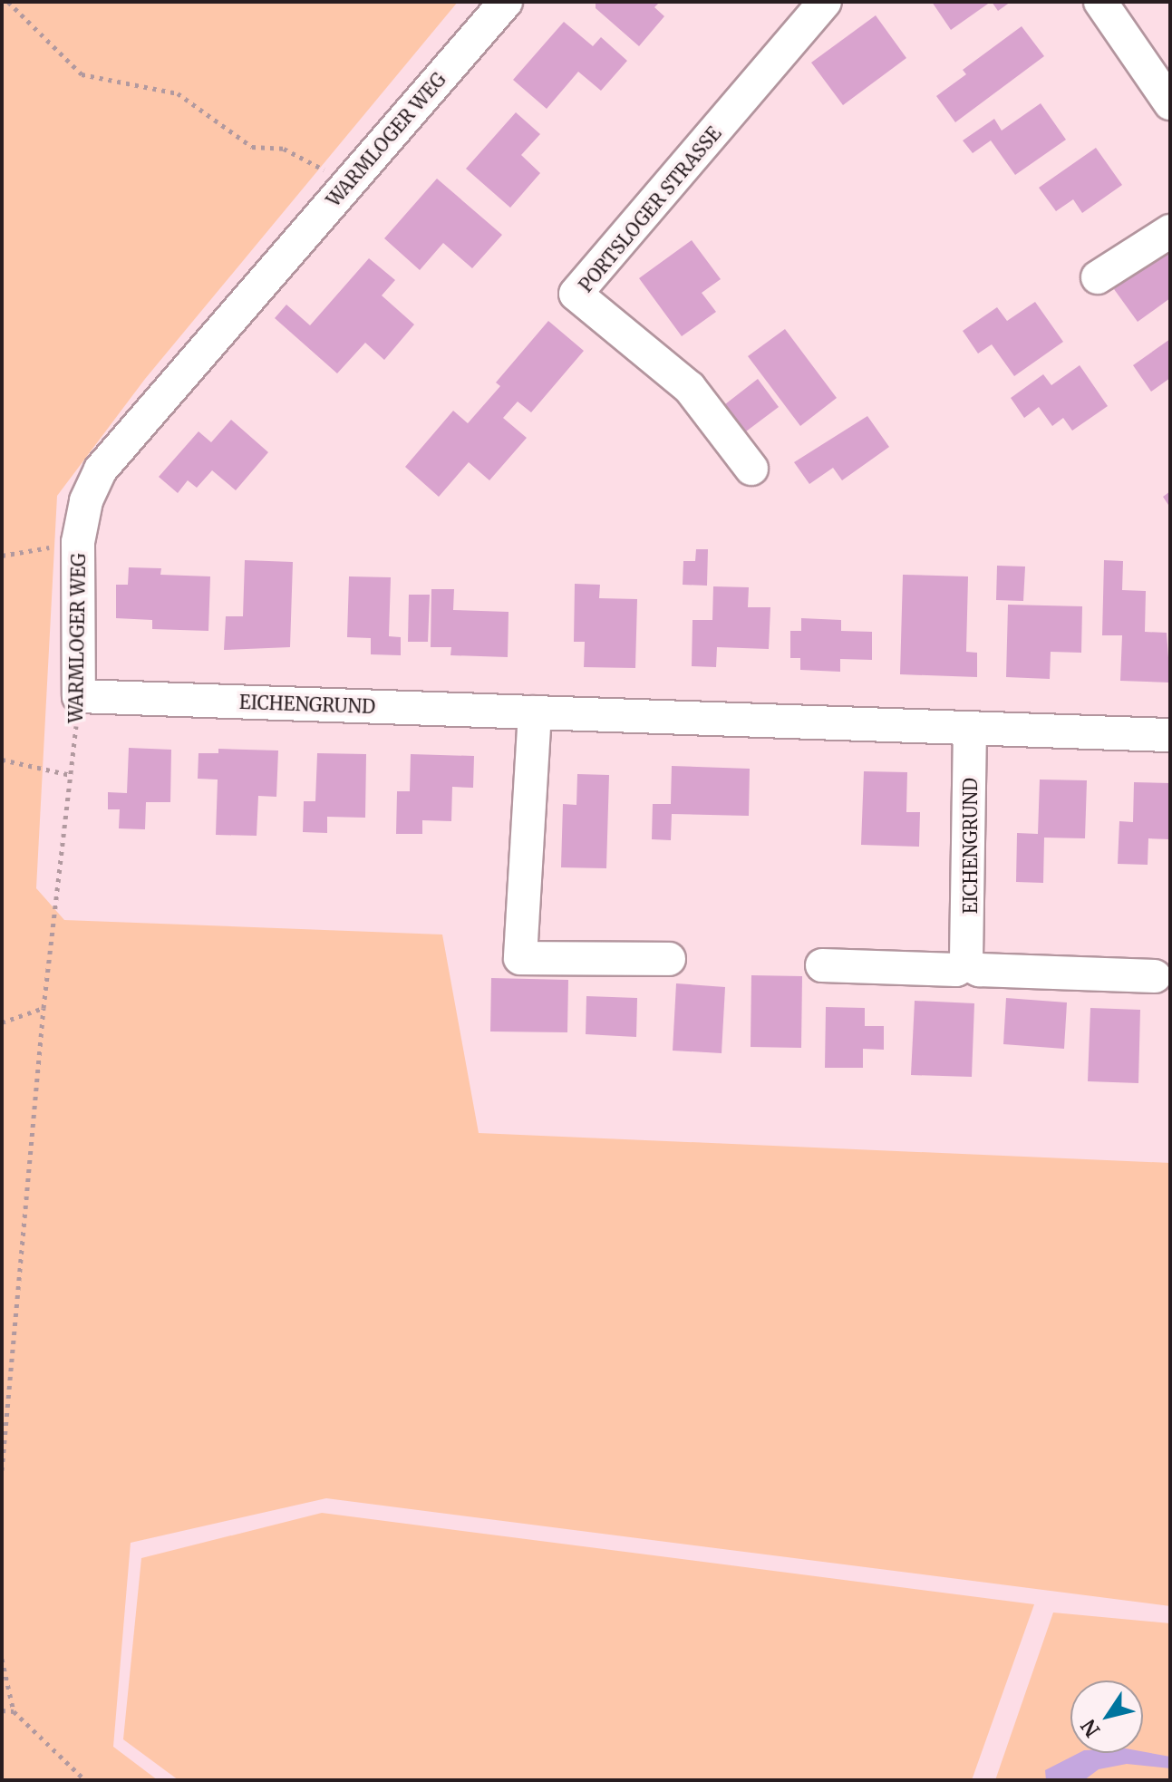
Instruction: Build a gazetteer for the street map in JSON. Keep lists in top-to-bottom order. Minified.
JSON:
{"streets":{"street":["WARMLOGER WEG","PORTSLOGER STRASSE","EICHENGRUND"]},"crossings":[["WARMLOGER WEG","EICHENGRUND"]],"north":"bottom left"}
